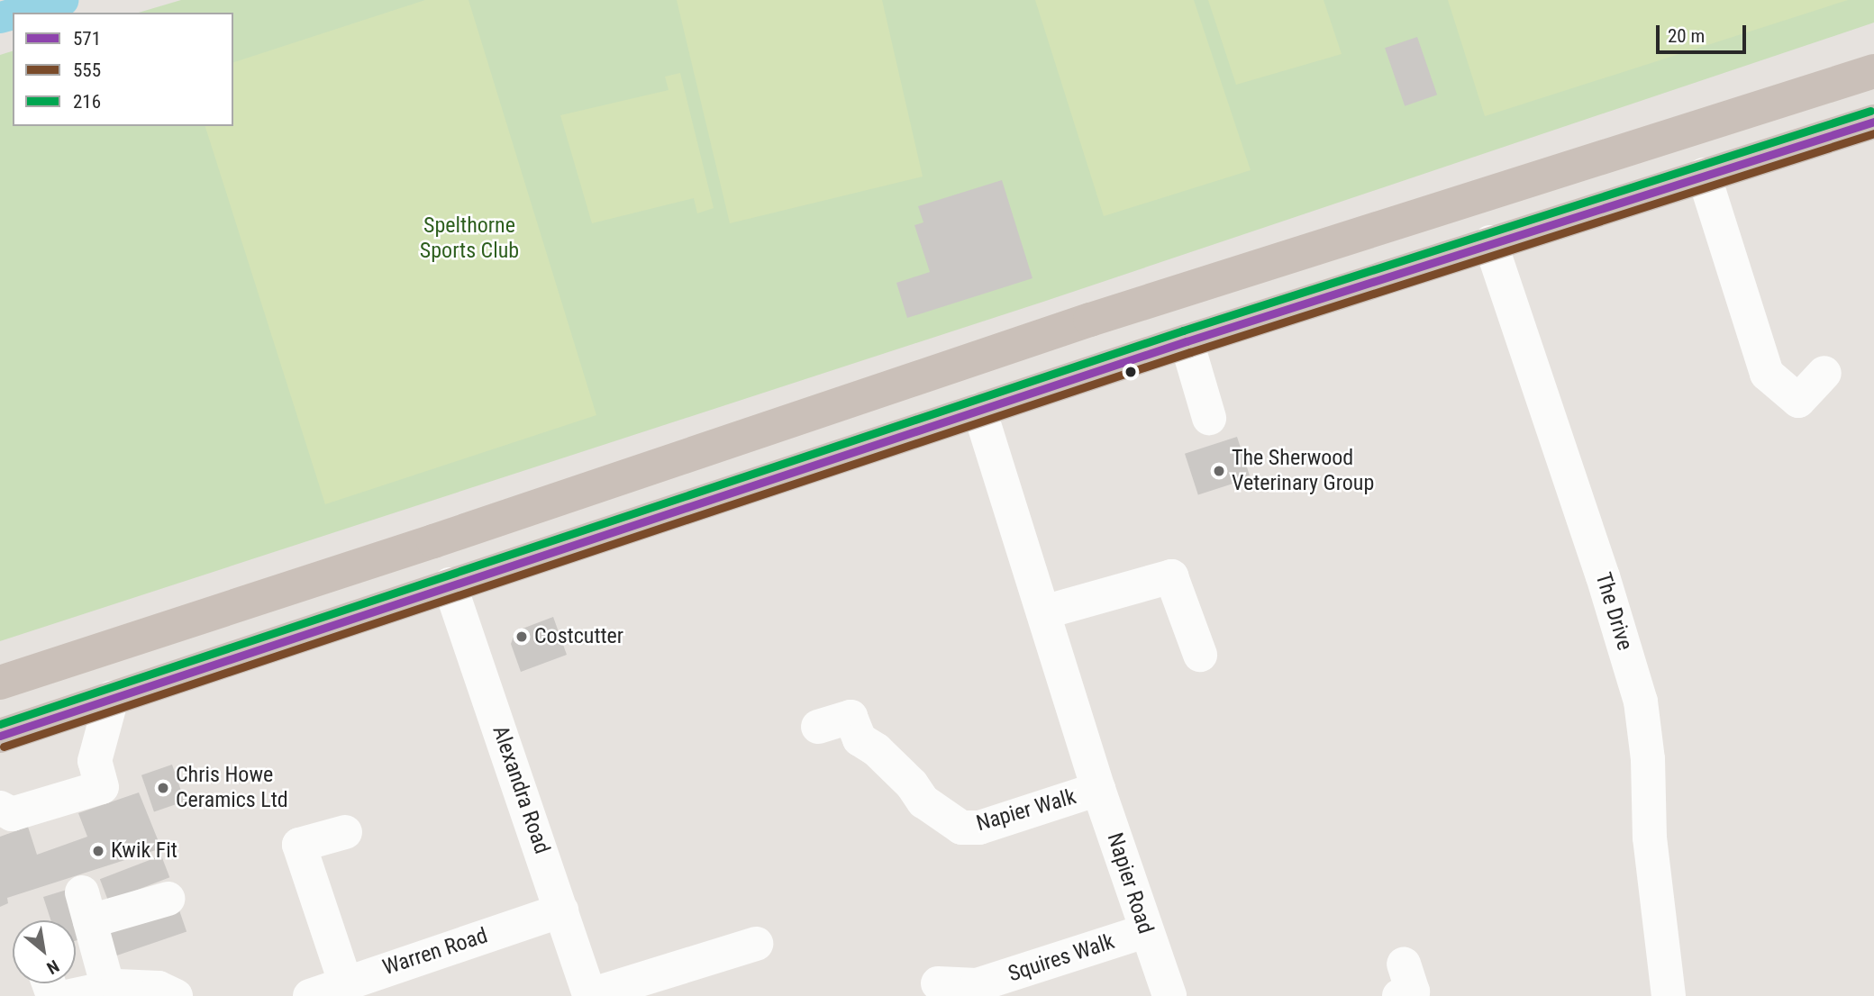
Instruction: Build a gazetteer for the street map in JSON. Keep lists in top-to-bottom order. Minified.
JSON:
{"streets":{"street":["The Drive","Alexandra Road","Napier Walk","Napier Road","Warren Road","Squires Walk"]},"crossings":[["Alexandra Road","Warren Road"],["Napier Walk","Napier Road"],["Napier Road","Squires Walk"]],"parks":["Spelthorne Sports Club"],"places":["The Sherwood Veterinary Group","Costcutter","Chris Howe Ceramics Ltd","Kwik Fit"],"lines":["transit line 216","transit line 571","transit line 555"],"legend":["571","555","216"],"scale_bar":"20 m","north":"bottom right"}
